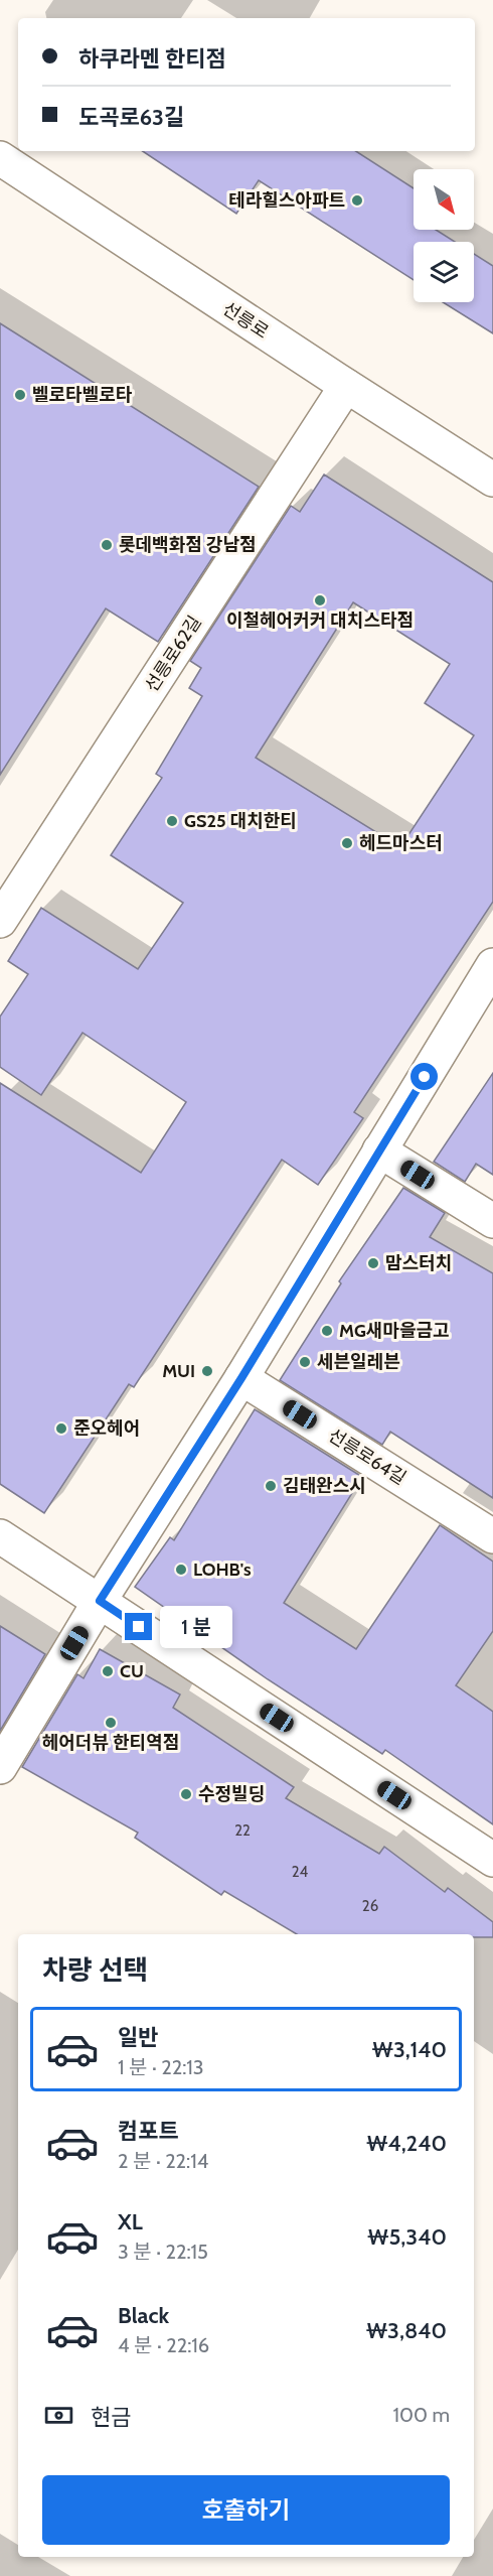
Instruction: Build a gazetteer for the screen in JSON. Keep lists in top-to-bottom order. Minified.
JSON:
{"streets":{"street":["선릉로","선릉로62길","선릉로64길"]},"crossings":[["선릉로","선릉로62길"]],"places":["테라힐스아파트","벨로타벨로타","롯데백화점 강남점","이철헤어커커 대치스타점","GS25 대치한티","헤드마스터","맘스터치","MG새마을금고","세븐일레븐","MUI","준오헤어","김태완스시","LOHB's","CU","헤어더뷰 한티역점","수정빌딩"],"house_numbers":["22","24","26"],"north":"bottom right","page":{"banner":["하쿠라멘 한티점","도곡로63길"],"bubble":"1 분","heading":"차량 선택","list":[{"name":"일반","note":"1 분 · 22:13","value":"₩3,140"},{"name":"컴포트","note":"2 분 · 22:14","value":"₩4,240"},{"name":"XL","note":"3 분 · 22:15","value":"₩5,340"},{"name":"Black","note":"4 분 · 22:16","value":"₩3,840"}],"pay":["현금","100 m"],"buttons":"호출하기"}}
